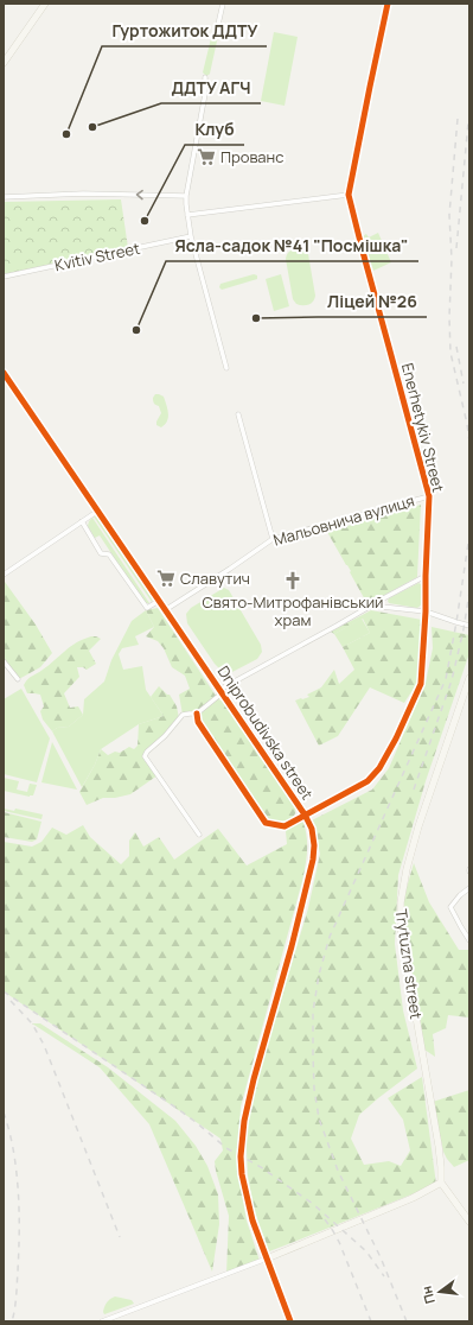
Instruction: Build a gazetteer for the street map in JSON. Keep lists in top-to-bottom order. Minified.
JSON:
{"streets":{"street":["Kvitiv Street","Enerhetykiv Street","Мальовнича вулиця","Dniprobudivska street","Trytuzna street"]},"crossings":[["Enerhetykiv Street","Мальовнича вулиця"],["Enerhetykiv Street","Dniprobudivska street"],["Мальовнича вулиця","Dniprobudivska street"]],"places":{"other":["ДДТУ АГЧ","Гуртожиток ДДТУ","Клуб","Ліцей №26","Ясла-садок №41 \"Посмішка\""],"supermarket":["Прованс","Славутич"],"church":["Свято-Митрофанівський храм"]},"north":"left"}
